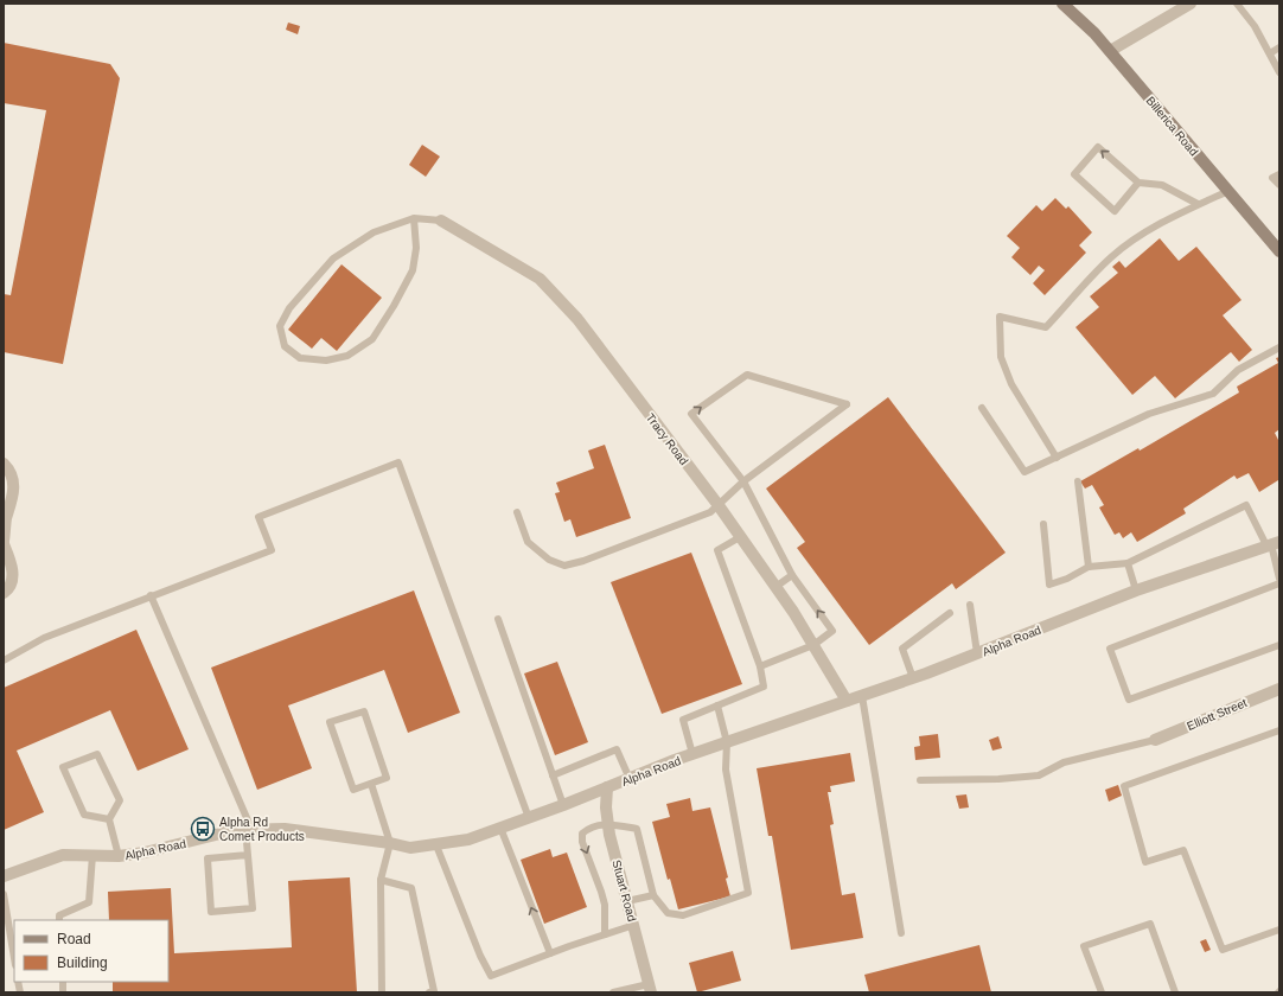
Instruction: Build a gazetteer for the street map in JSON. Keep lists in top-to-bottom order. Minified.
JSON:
{"streets":{"main road":["Billerica Road"],"street":["Tracy Road","Alpha Road","Elliott Street","Stuart Road"]},"crossings":[["Tracy Road","Alpha Road"],["Alpha Road","Stuart Road"]],"places":{"bus stop":["Alpha Rd Comet Products"]},"legend":["Road","Building"]}
